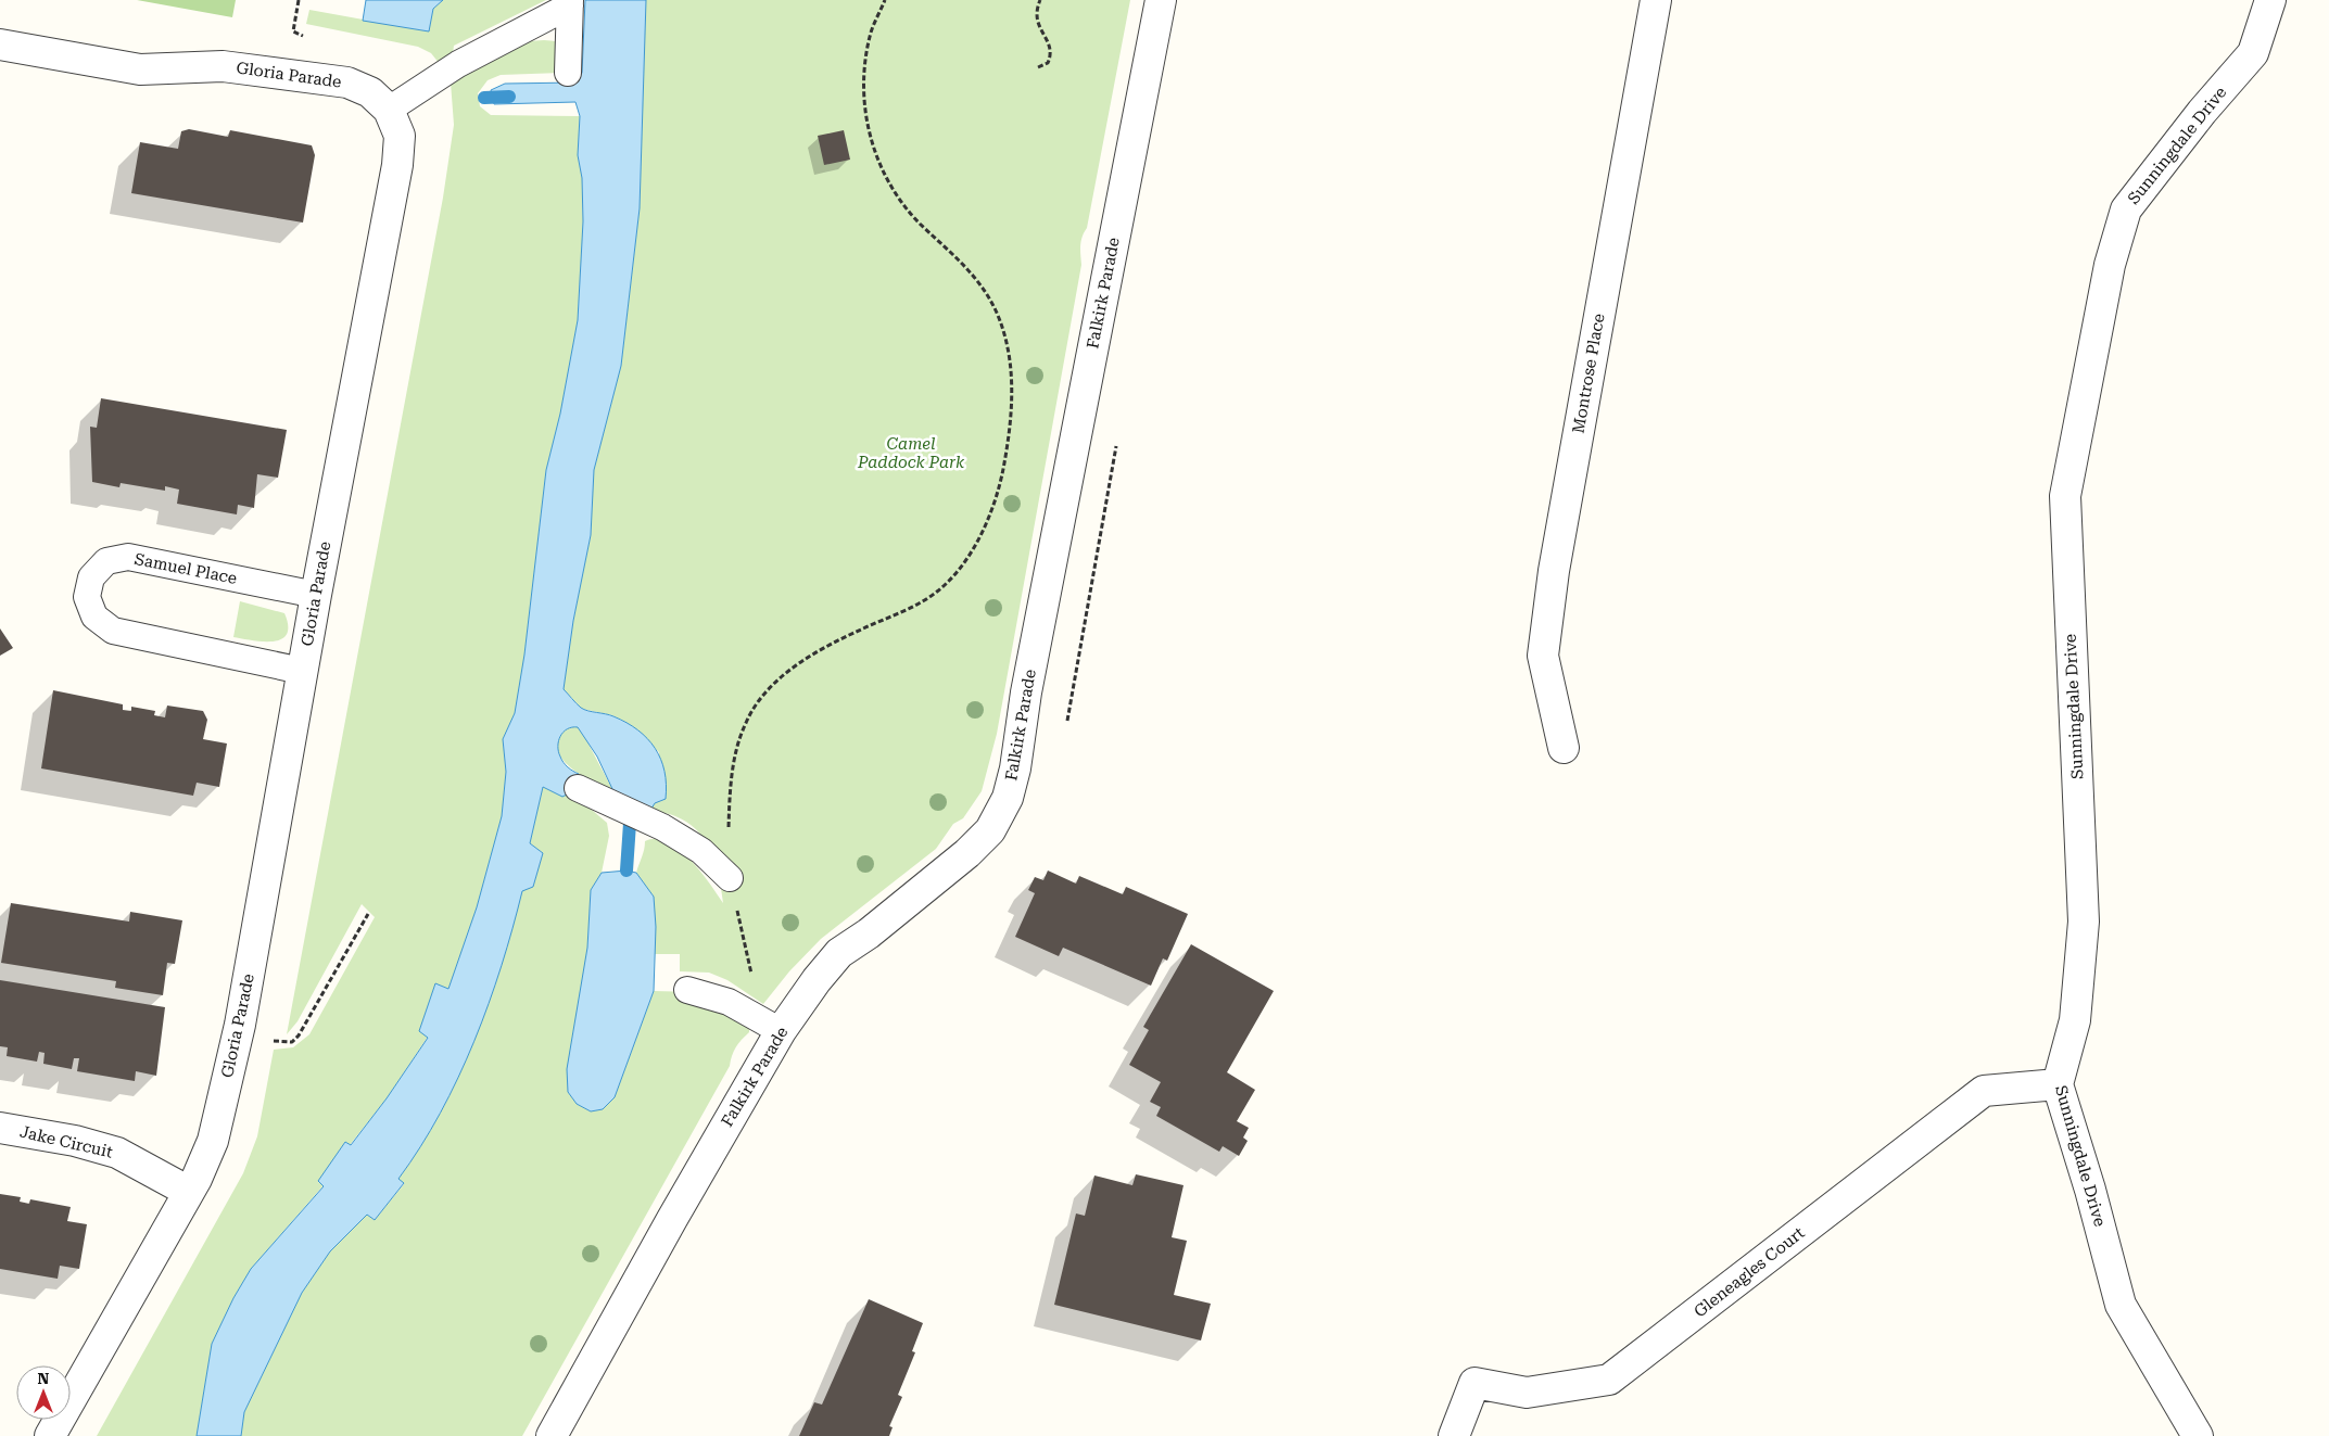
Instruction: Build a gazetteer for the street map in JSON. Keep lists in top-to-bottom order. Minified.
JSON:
{"streets":{"street":["Gloria Parade","Sunningdale Drive","Falkirk Parade","Montrose Place","Jake Circuit","Gleneagles Court"],"lane":["Samuel Place"]},"crossings":[["Gloria Parade","Samuel Place"],["Gloria Parade","Jake Circuit"],["Sunningdale Drive","Gleneagles Court"]],"parks":["Camel Paddock Park"],"north":"top"}
